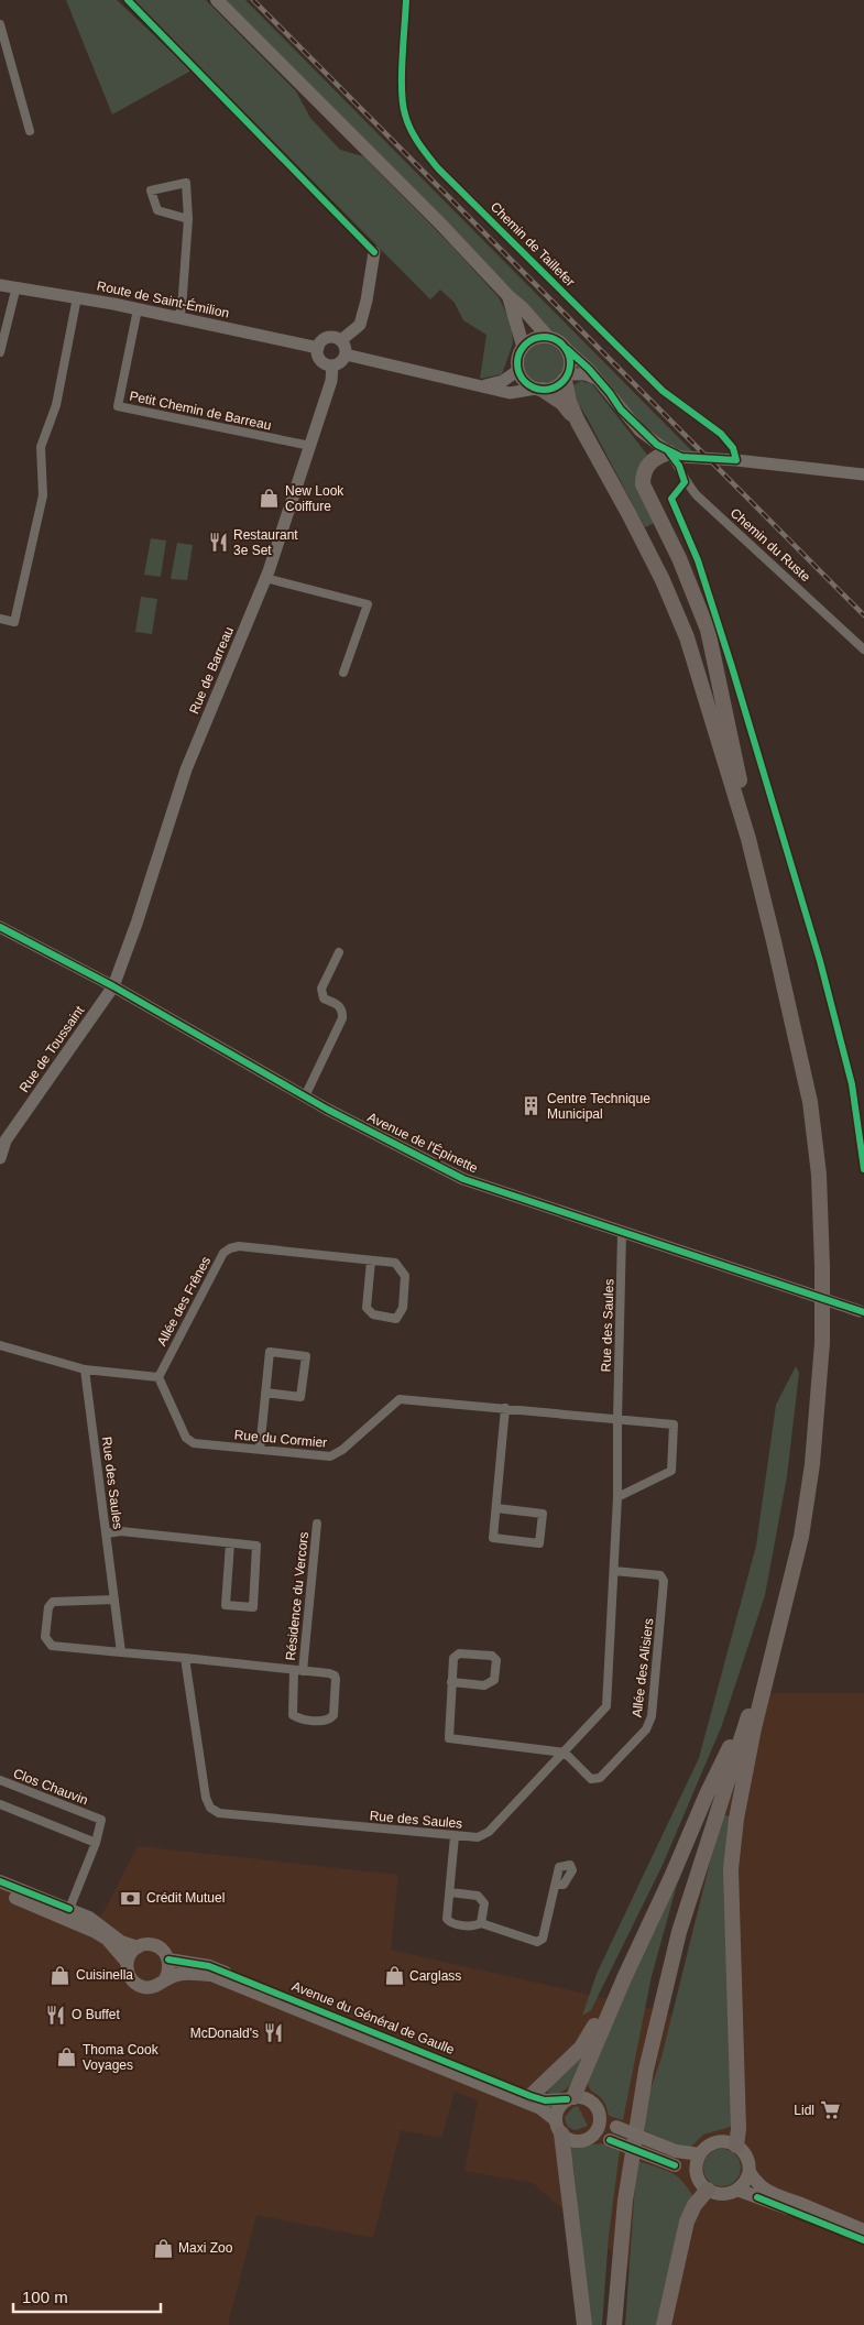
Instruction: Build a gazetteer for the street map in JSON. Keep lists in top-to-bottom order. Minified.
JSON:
{"streets":{"main road":["Avenue du Général de Gaulle"],"street":["Chemin de Taillefer","Route de Saint-Émilion","Petit Chemin de Barreau","Chemin du Ruste","Rue de Barreau","Rue de Toussaint","Avenue de l'Épinette","Allée des Frênes","Rue des Saules","Rue du Cormier","Résidence du Vercors","Allée des Alisiers","Clos Chauvin"]},"crossings":[["Route de Saint-Émilion","Petit Chemin de Barreau"],["Route de Saint-Émilion","Rue de Barreau"],["Petit Chemin de Barreau","Rue de Barreau"],["Rue de Barreau","Rue de Toussaint"],["Rue de Barreau","Avenue de l'Épinette"],["Rue de Toussaint","Avenue de l'Épinette"],["Avenue de l'Épinette","Rue des Saules"],["Allée des Frênes","Rue du Cormier"],["Rue des Saules","Rue du Cormier"],["Rue des Saules","Allée des Alisiers"],["Clos Chauvin","Avenue du Général de Gaulle"]],"places":{"shop":["New Look Coiffure","Cuisinella","Carglass","Thoma Cook Voyages","Maxi Zoo"],"restaurant":["Restaurant 3e Set","O Buffet","McDonald's"],"building":["Centre Technique Municipal"],"bank":["Crédit Mutuel"],"supermarket":["Lidl"]},"scale_bar":"100 m"}
